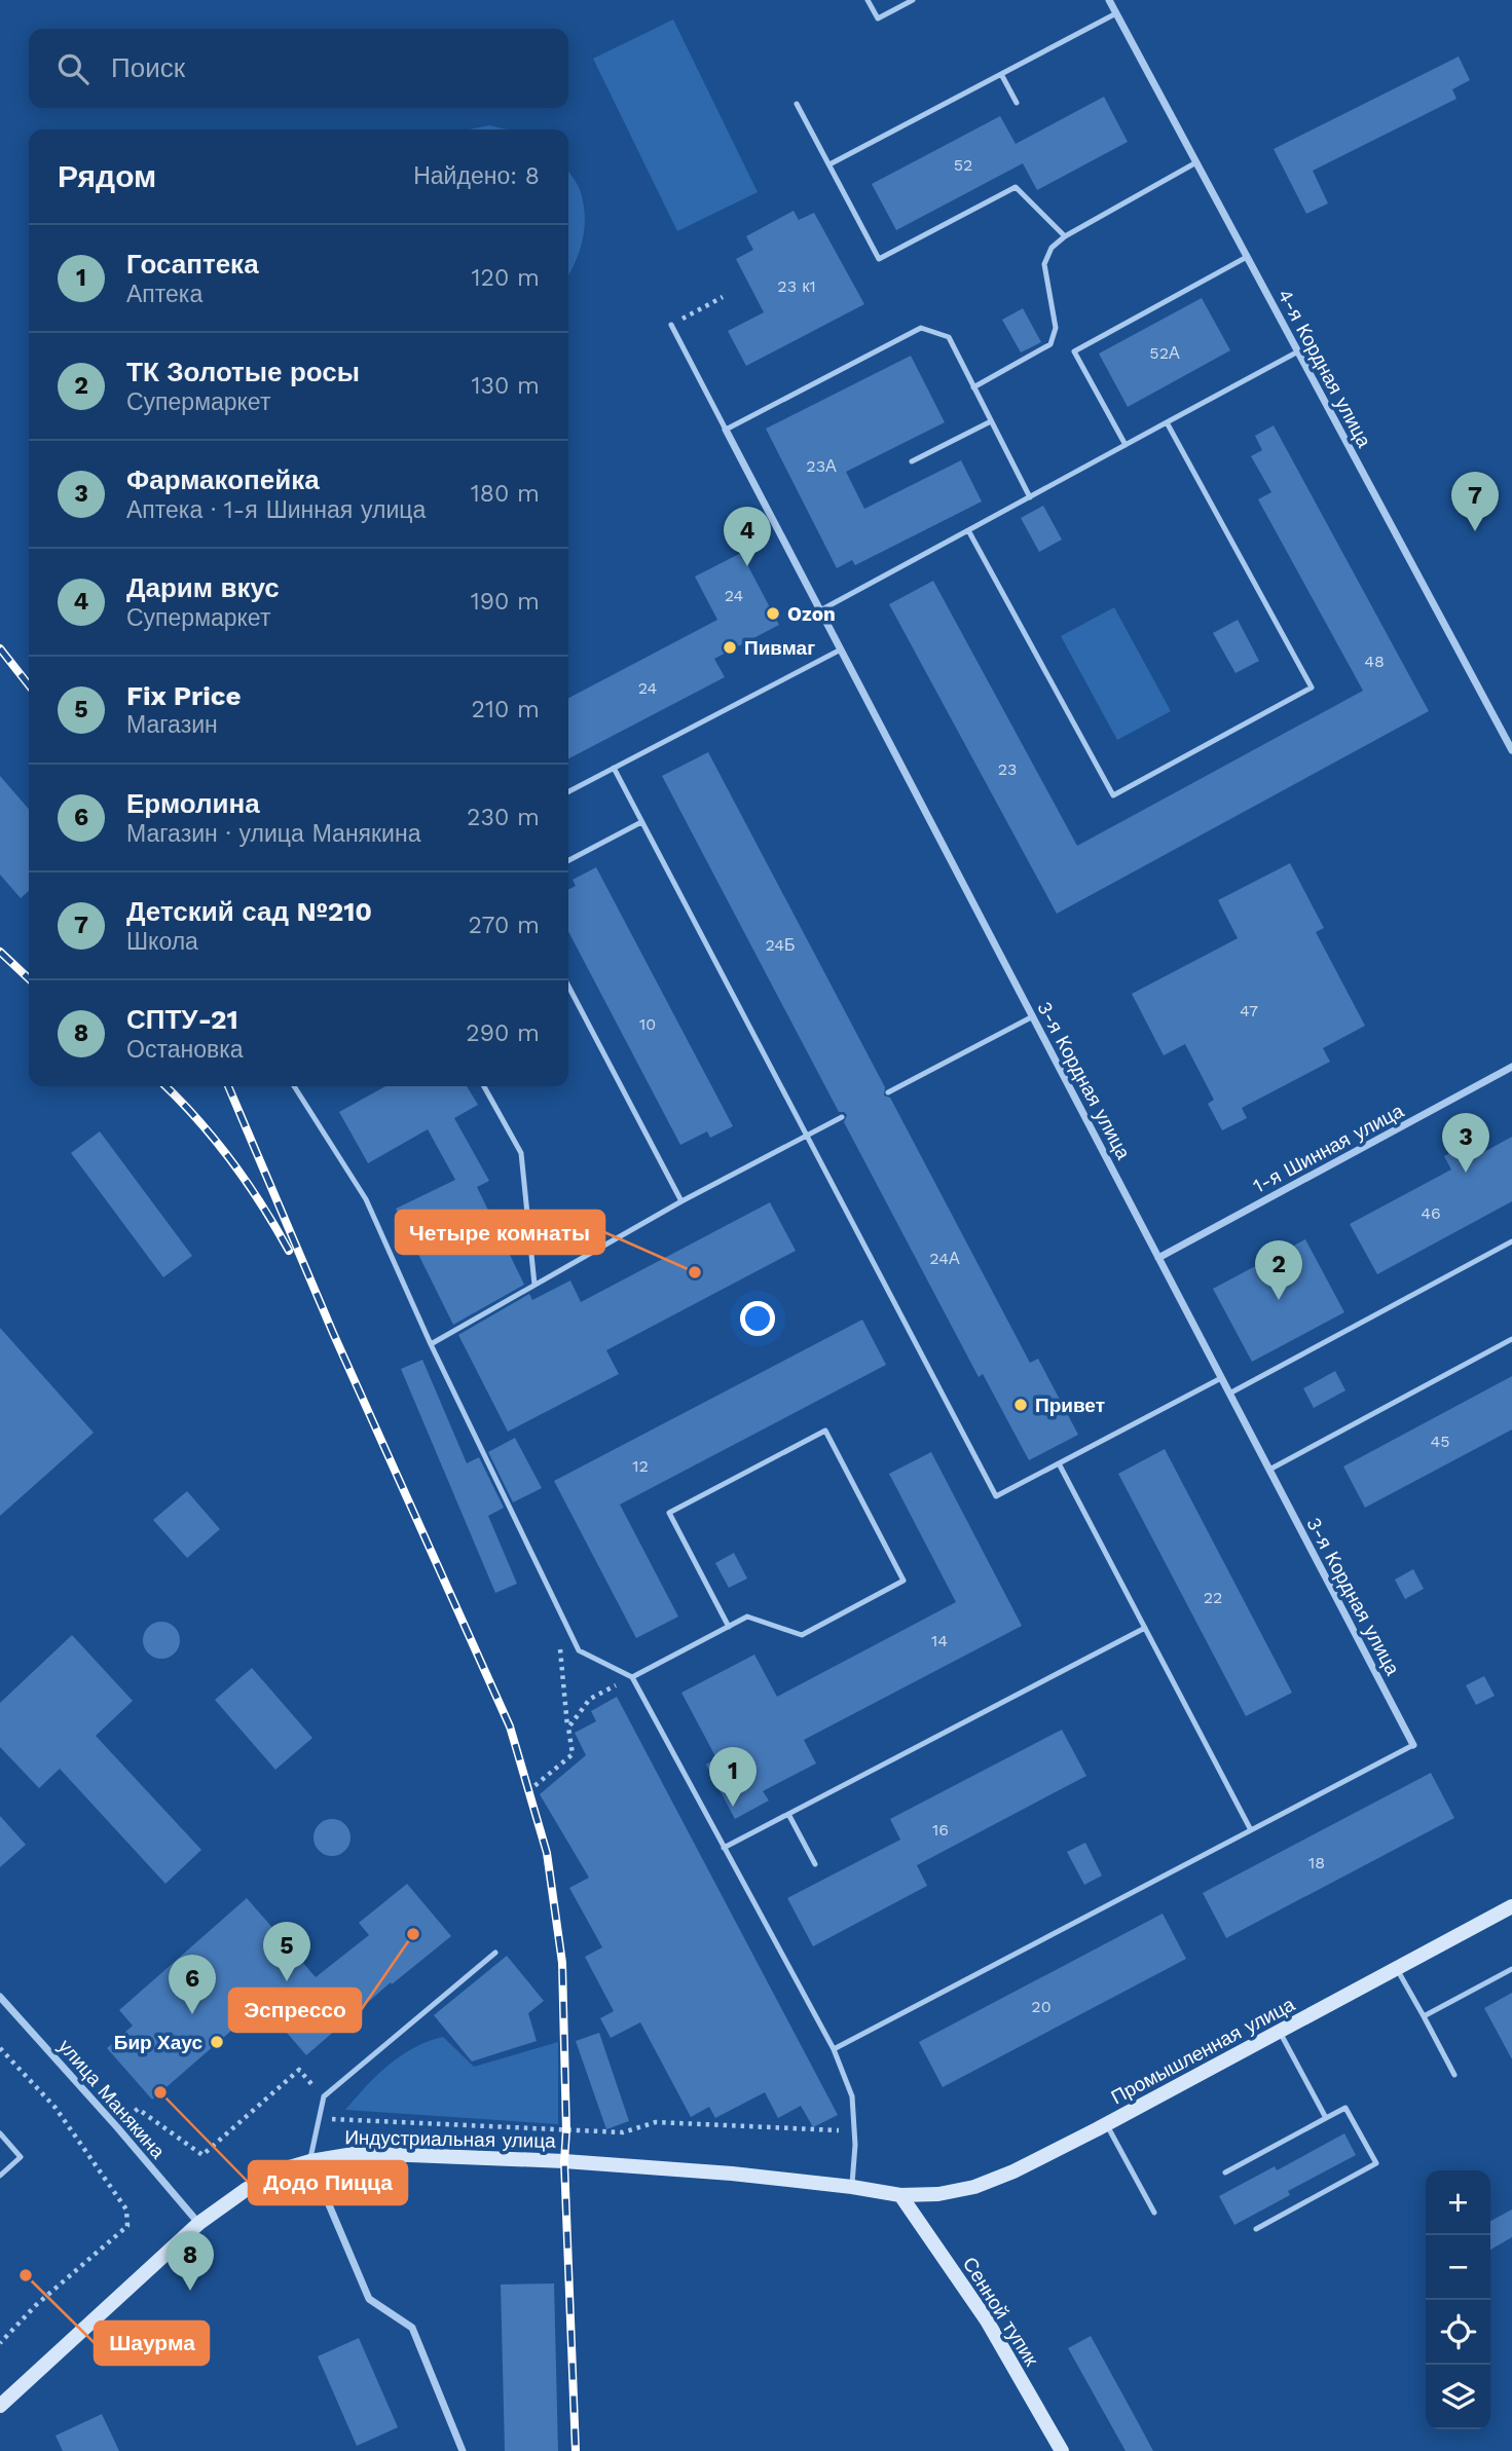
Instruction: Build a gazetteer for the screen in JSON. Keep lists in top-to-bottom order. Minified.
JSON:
{"streets":{"main road":["Промышленная улица","Индустриальная улица","Сенной тупик"],"street":["4-я Кордная улица","3-я Кордная улица","1-я Шинная улица","улица Манякина"]},"crossings":[["3-я Кордная улица","1-я Шинная улица"],["Промышленная улица","Индустриальная улица"],["Промышленная улица","Сенной тупик"],["улица Манякина","Индустриальная улица"],["Индустриальная улица","Сенной тупик"]],"places":["Ozon","Пивмаг","Четыре комнаты","Привет","Эспрессо","Бир Хаус","Додо Пицца","Шаурма"],"house_numbers":["52","23 к1","52А","23А","24","48","24","23","24Б","47","10","46","24А","45","12","22","14","16","18","20"],"page":{"search":"Поиск","heading":["Рядом","Найдено: 8"],"list":[{"mark":"1","name":"Госаптека","note":"Аптека","value":"120 m"},{"mark":"2","name":"ТК Золотые росы","note":"Супермаркет","value":"130 m"},{"mark":"3","name":"Фармакопейка","note":"Аптека · 1-я Шинная улица","value":"180 m"},{"mark":"4","name":"Дарим вкус","note":"Супермаркет","value":"190 m"},{"mark":"5","name":"Fix Price","note":"Магазин","value":"210 m"},{"mark":"6","name":"Ермолина","note":"Магазин · улица Манякина","value":"230 m"},{"mark":"7","name":"Детский сад №210","note":"Школа","value":"270 m"},{"mark":"8","name":"СПТУ-21","note":"Остановка","value":"290 m"}],"pins":["7","4","3","2","1","5","6","8"],"map_buttons":["+","−"]}}
